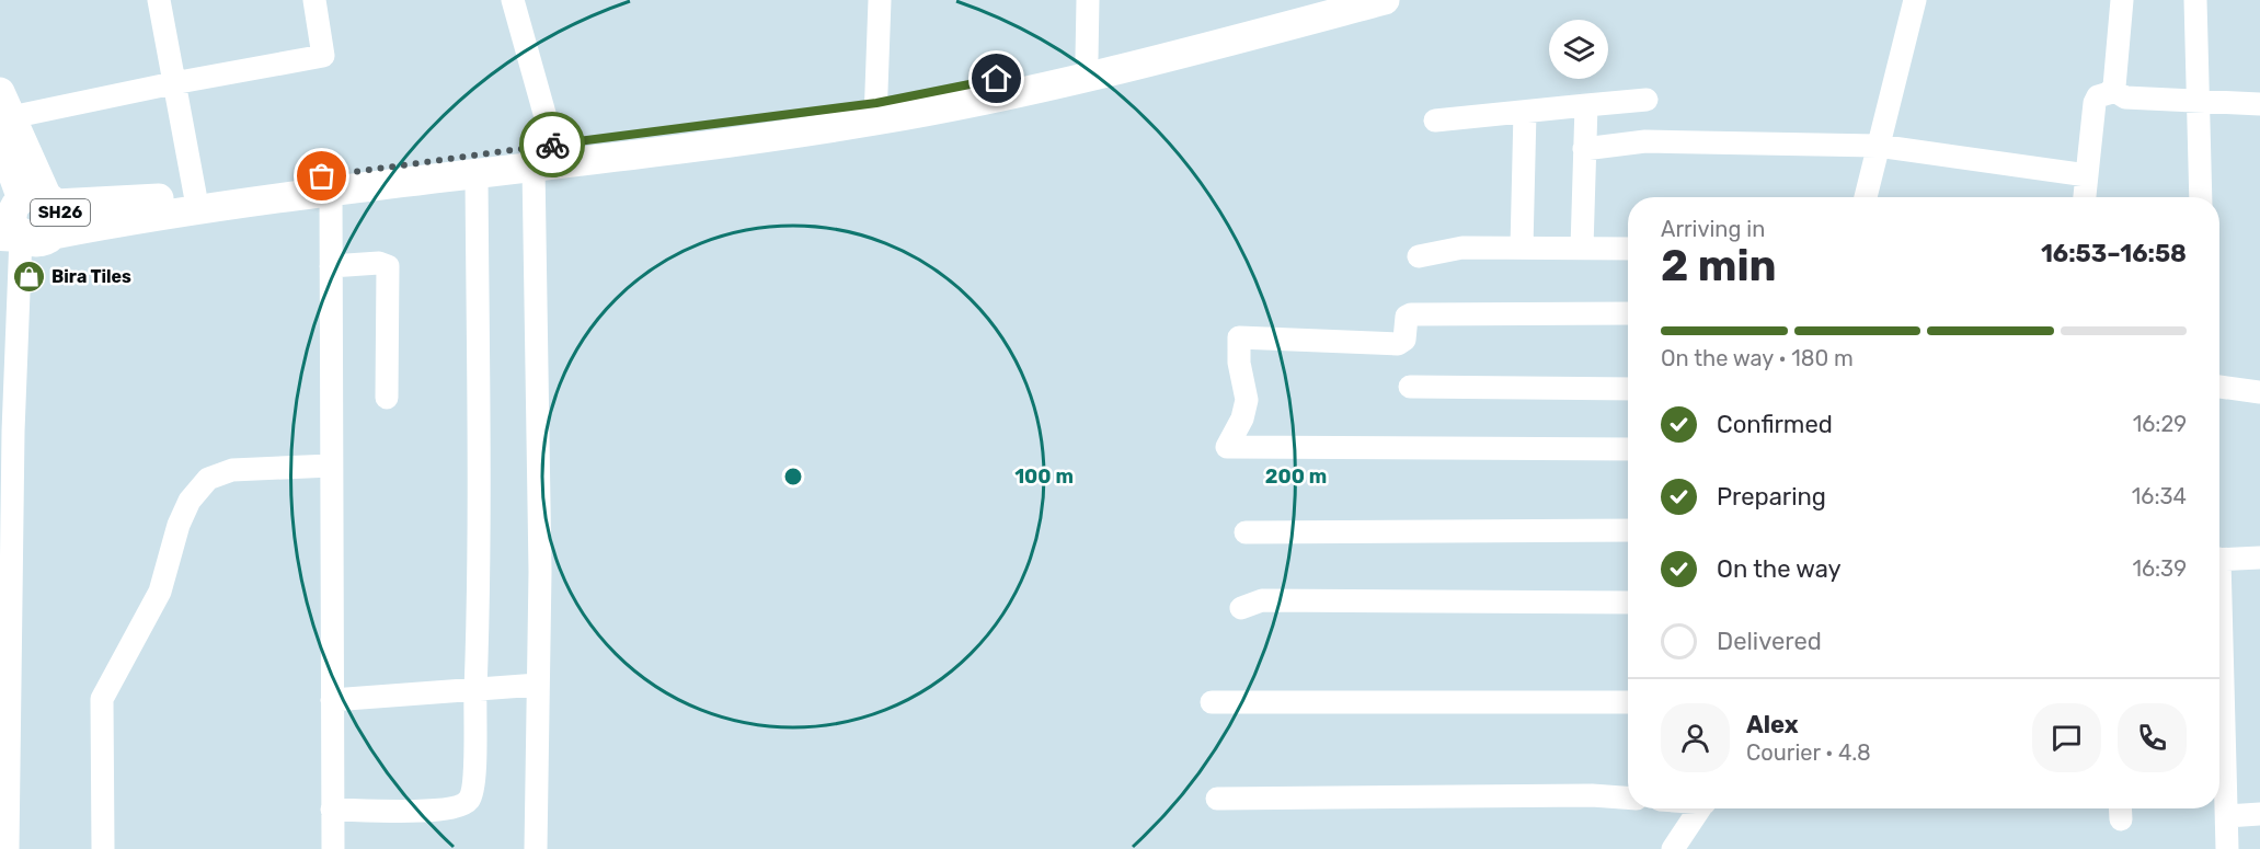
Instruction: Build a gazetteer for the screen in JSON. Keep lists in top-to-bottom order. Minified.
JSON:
{"streets":{"main road":["SH26"]},"places":{"shop":["Bira Tiles"]},"page":{"heading":["2 min","Arriving in","16:53–16:58"],"panel":["Alex","Courier · 4.8"],"bar":"On the way · 180 m","list":[["Confirmed","16:29"],["Preparing","16:34"],["On the way","16:39"],"Delivered"]},"rings":["100 m","200 m"]}
